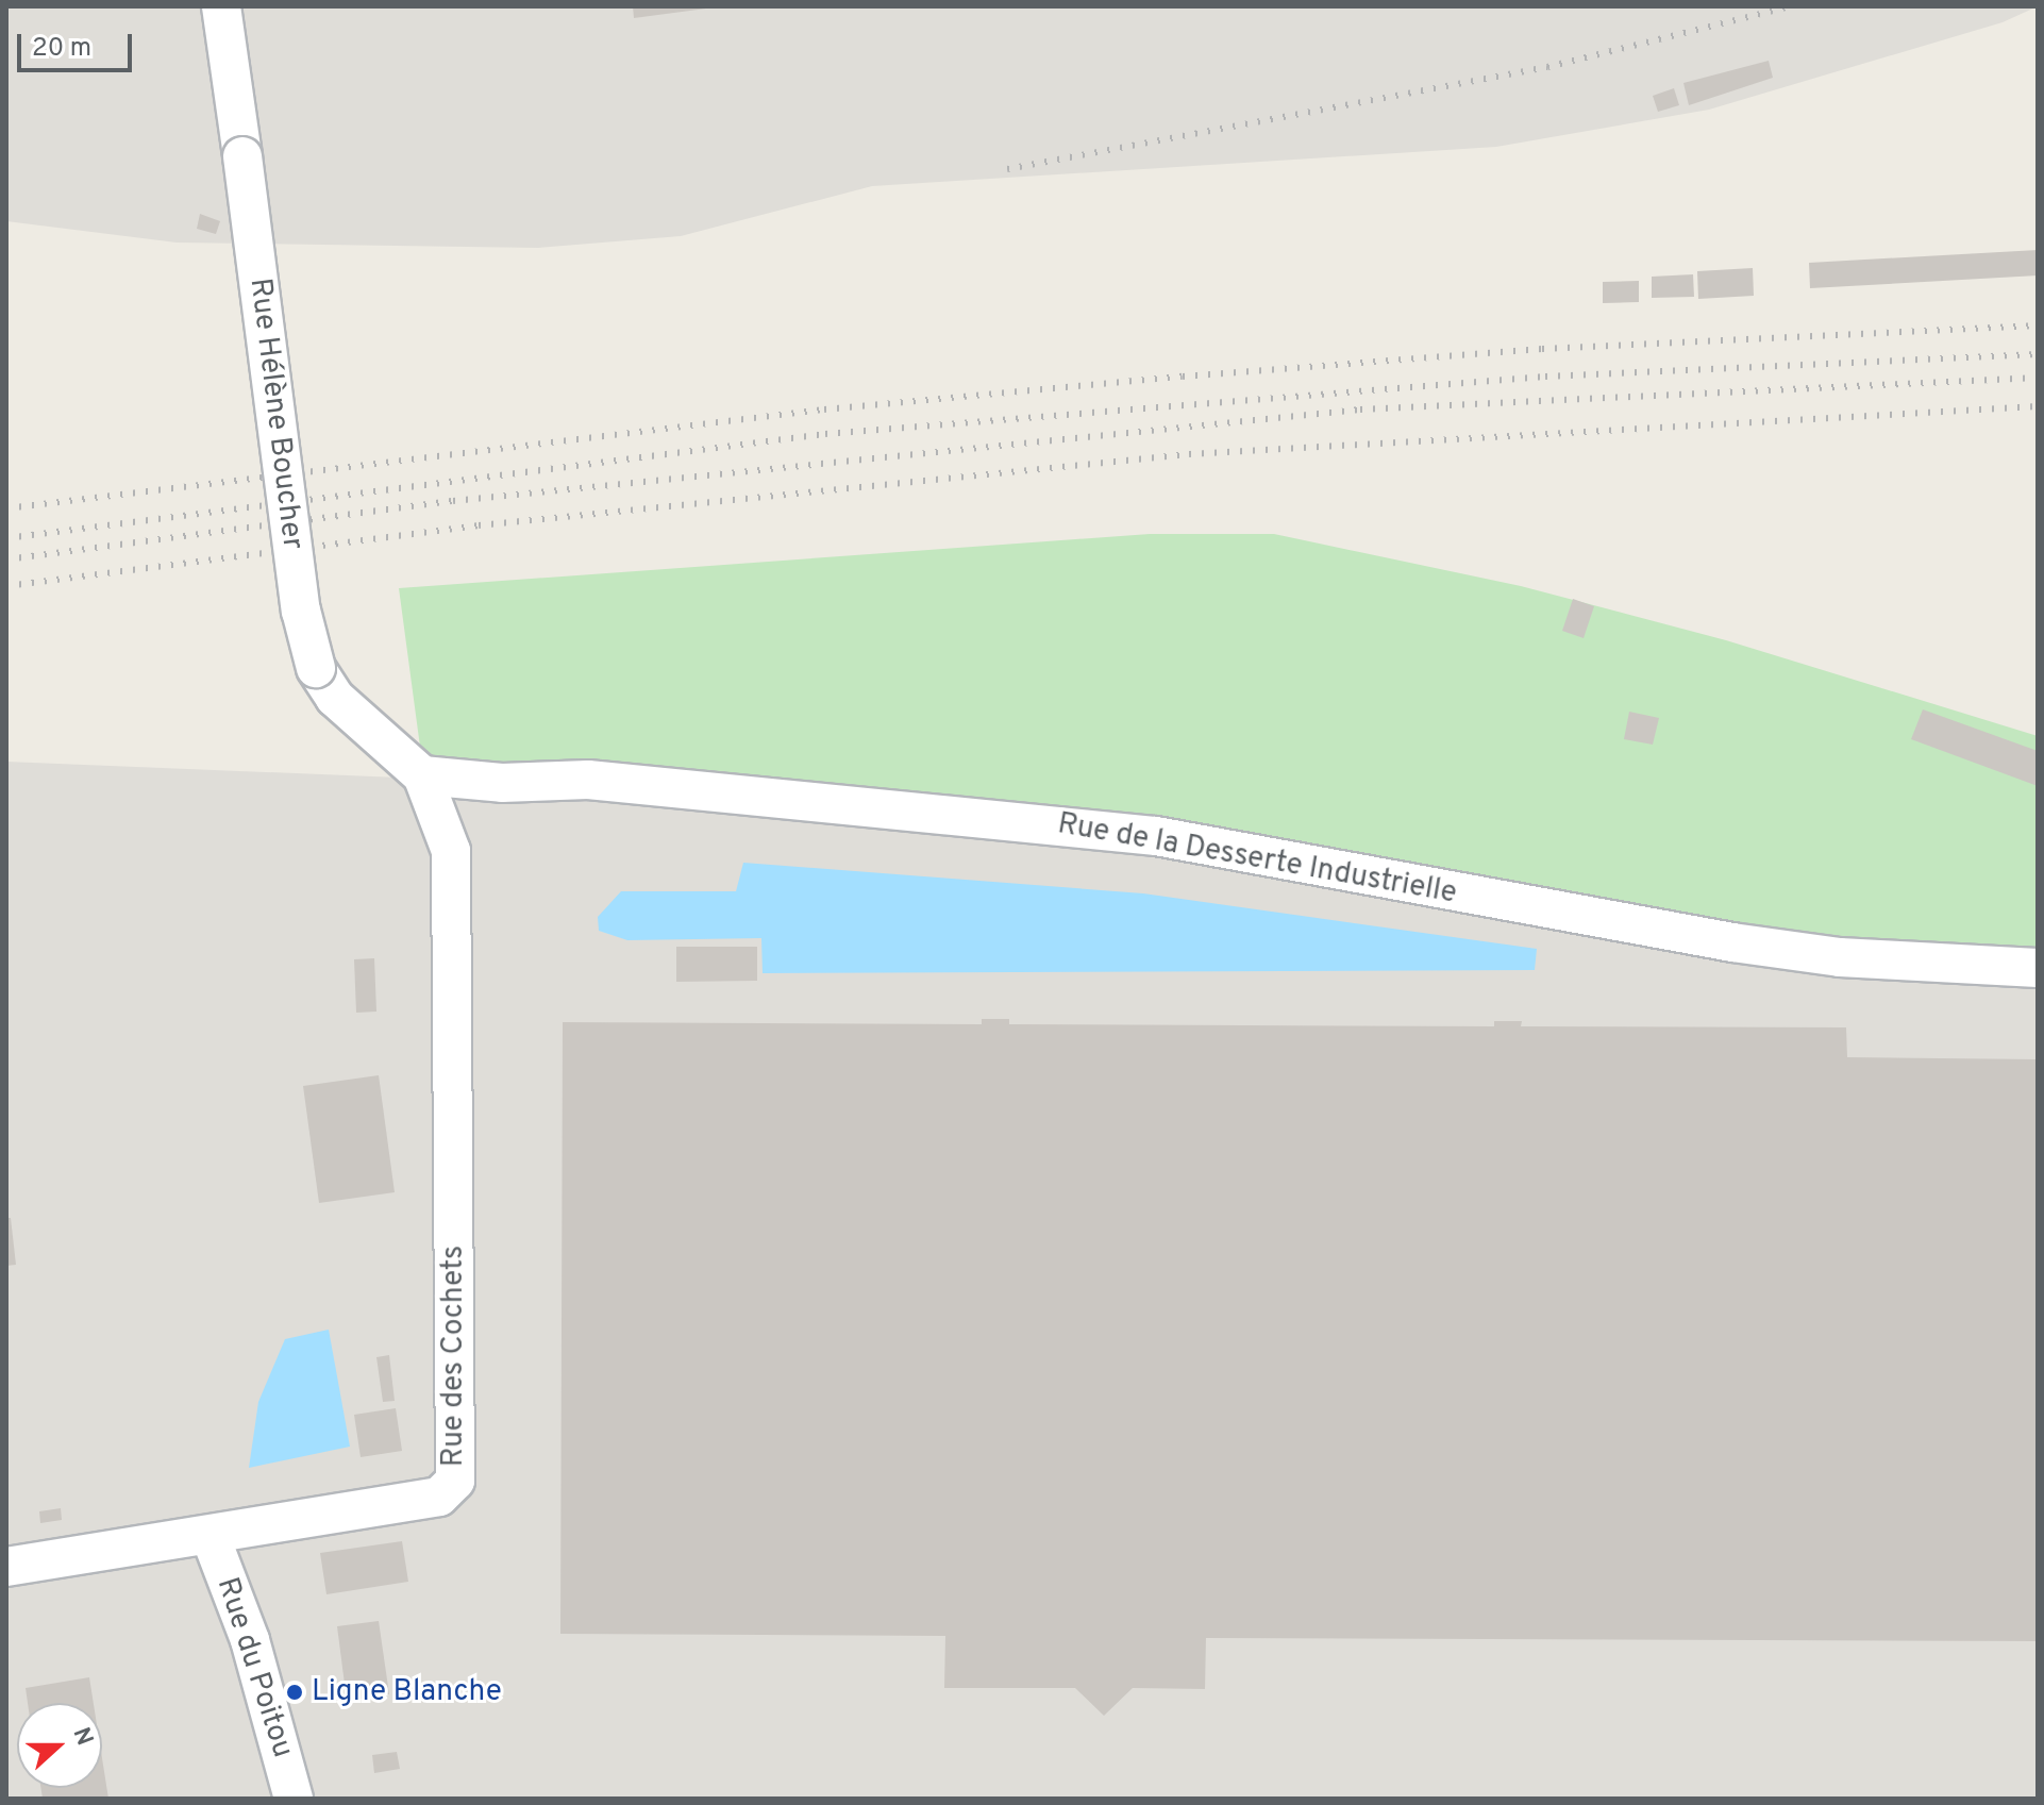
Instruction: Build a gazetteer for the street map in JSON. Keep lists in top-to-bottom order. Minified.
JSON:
{"streets":{"street":["Rue Hélène Boucher","Rue de la Desserte Industrielle","Rue des Cochets","Rue du Poitou"]},"crossings":[["Rue Hélène Boucher","Rue de la Desserte Industrielle"],["Rue Hélène Boucher","Rue des Cochets"],["Rue de la Desserte Industrielle","Rue des Cochets"],["Rue des Cochets","Rue du Poitou"]],"places":["Ligne Blanche"],"scale_bar":"20 m","north":"right"}
